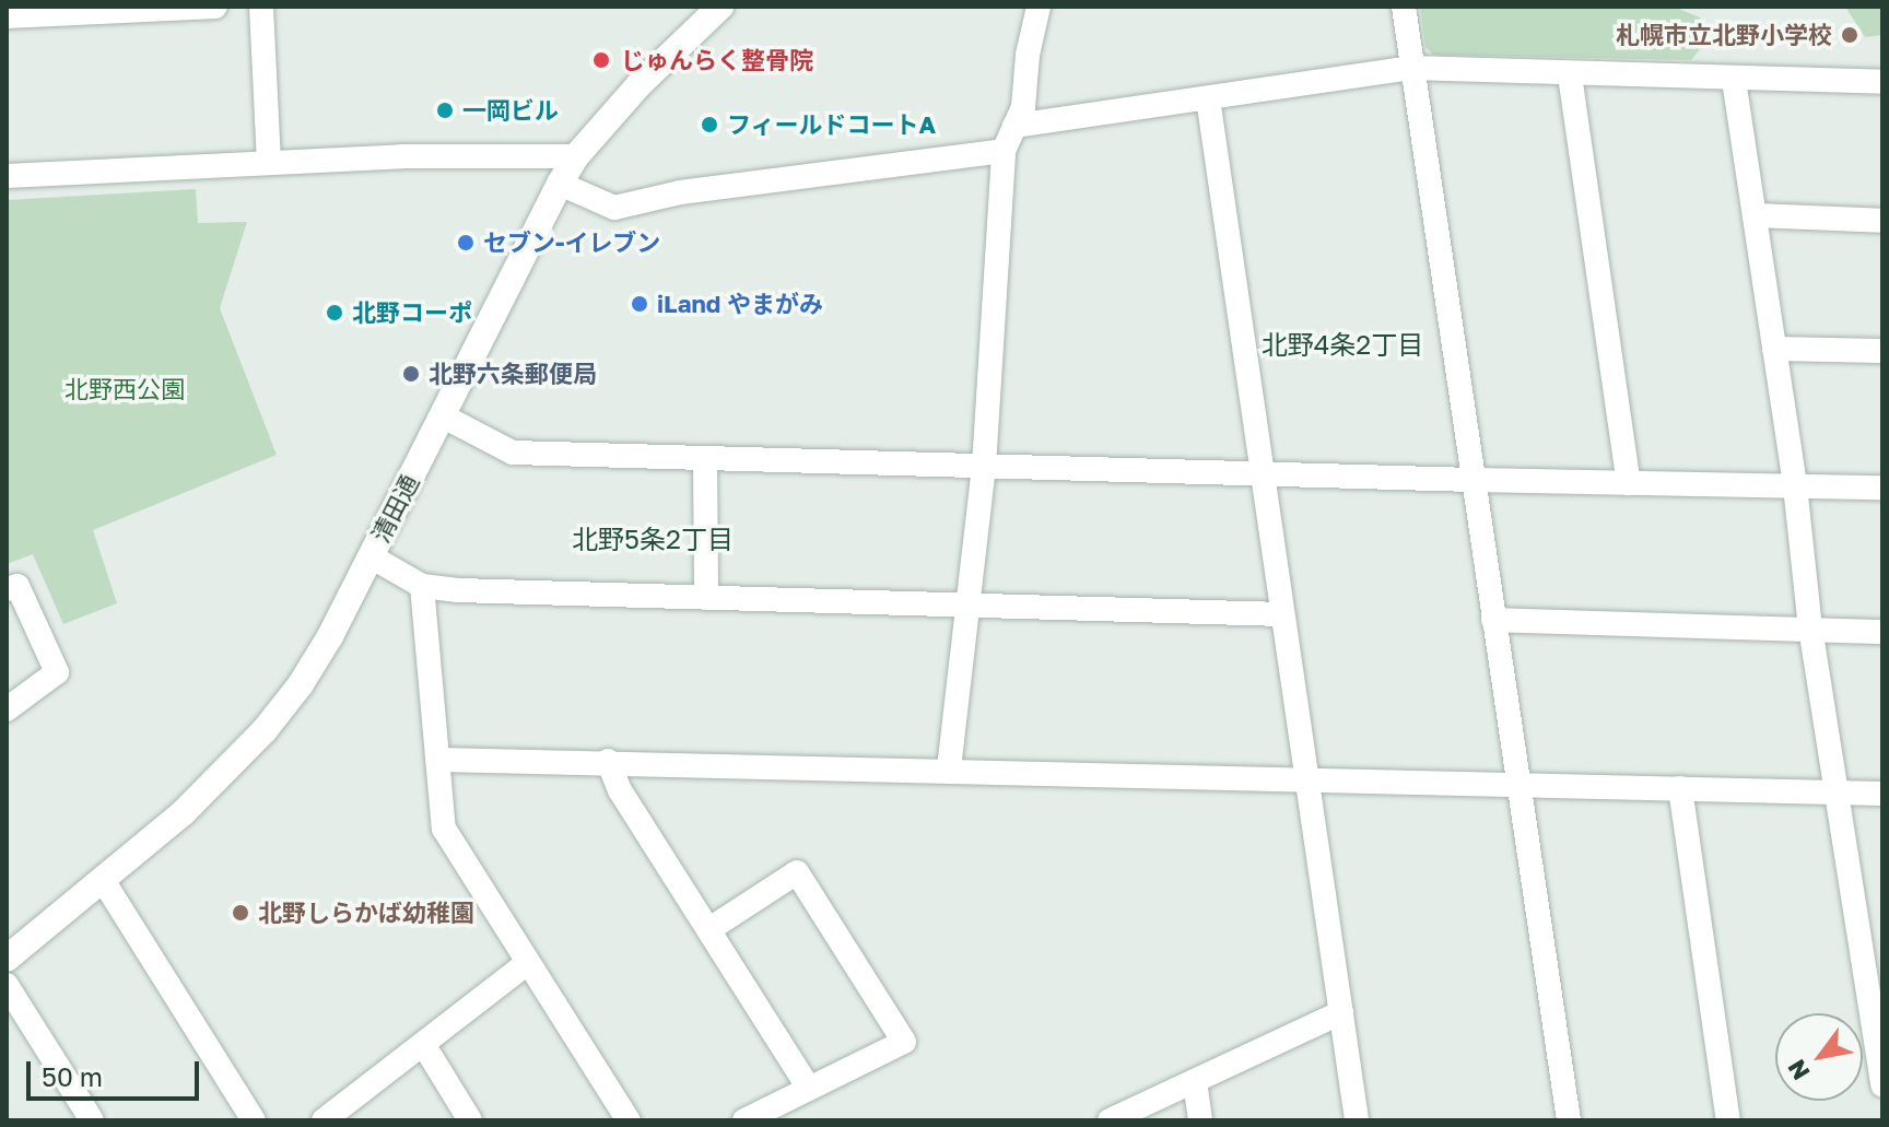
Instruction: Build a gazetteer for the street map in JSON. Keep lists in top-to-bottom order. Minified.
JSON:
{"streets":{"street":["清田通"]},"districts":["北野4条2丁目","北野5条2丁目"],"parks":["北野西公園"],"places":["札幌市立北野小学校","じゅんらく整骨院","一岡ビル","フィールドコートA","セブン-イレブン","iLand やまがみ","北野コーポ","北野六条郵便局","北野しらかば幼稚園"],"scale_bar":"50 m","north":"bottom left"}
